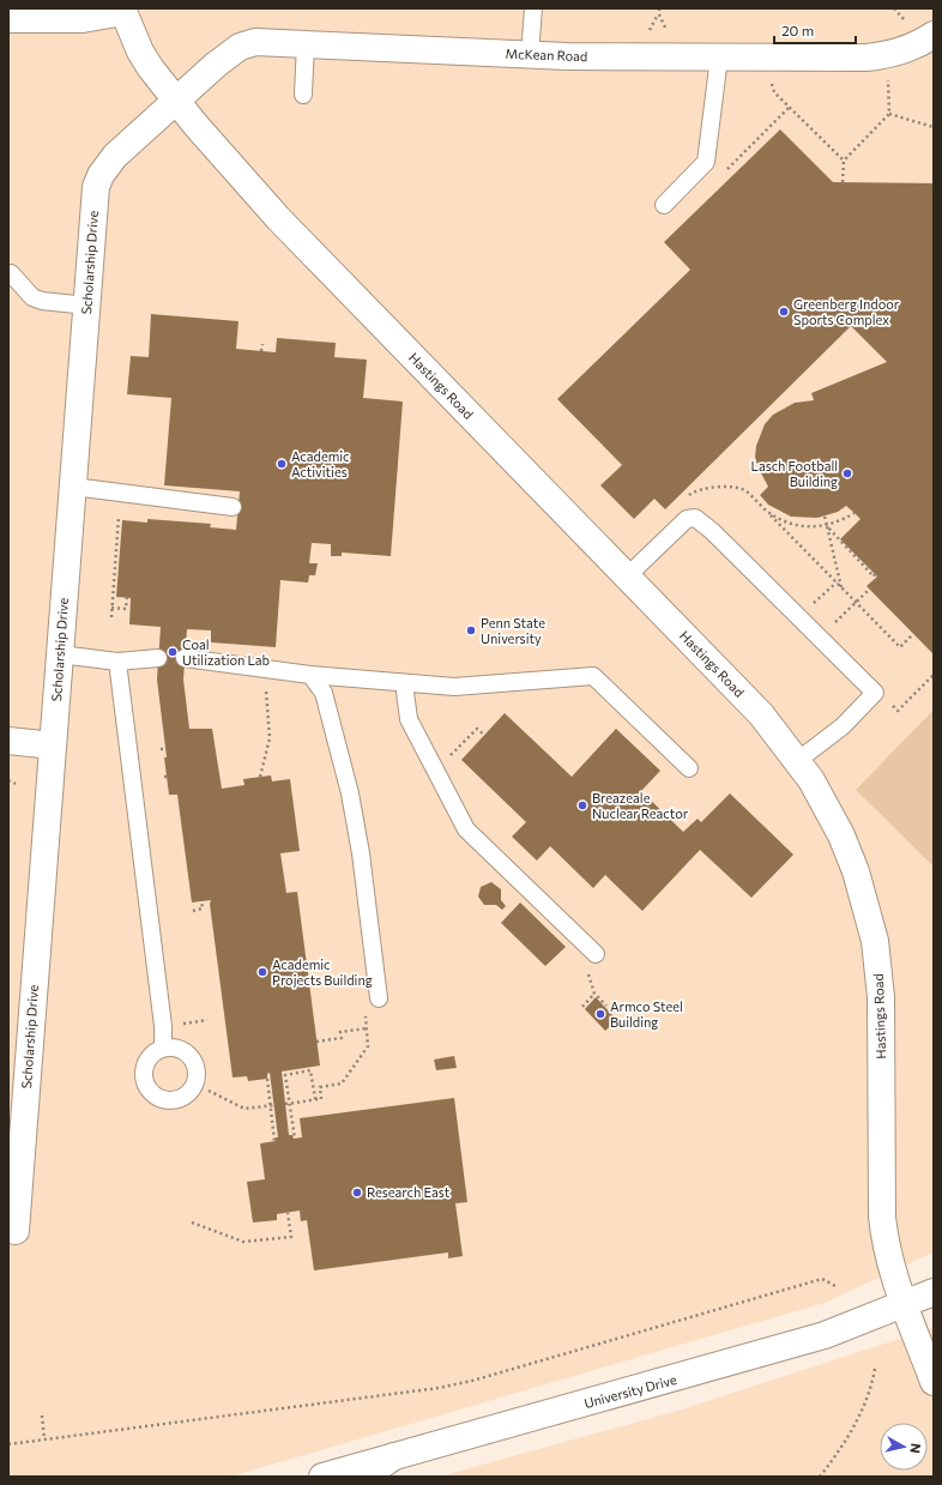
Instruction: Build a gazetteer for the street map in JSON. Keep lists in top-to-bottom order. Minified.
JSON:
{"streets":{"street":["McKean Road","Scholarship Drive","Hastings Road","University Drive"]},"crossings":[["McKean Road","Scholarship Drive"],["McKean Road","Hastings Road"],["Scholarship Drive","Hastings Road"],["Hastings Road","University Drive"]],"places":["Greenberg Indoor Sports Complex","Academic Activities","Lasch Football Building","Penn State University","Coal Utilization Lab","Breazeale Nuclear Reactor","Academic Projects Building","Armco Steel Building","Research East"],"scale_bar":"20 m","north":"right"}
